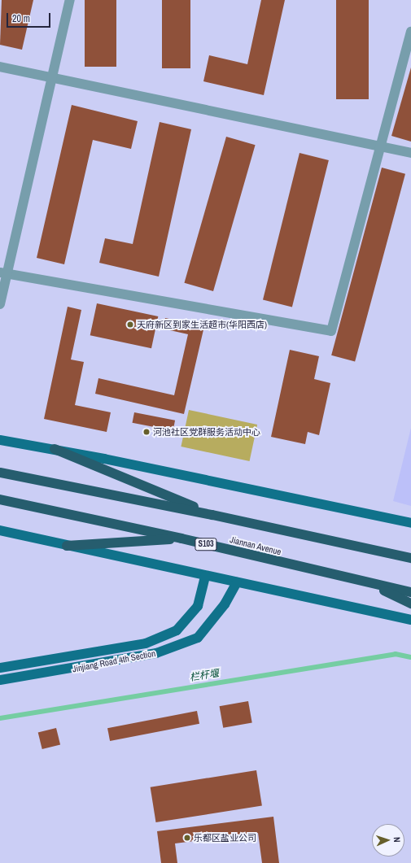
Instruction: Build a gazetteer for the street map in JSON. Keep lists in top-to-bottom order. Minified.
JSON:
{"streets":{"highway":["S103","Jiannan Avenue"],"main road":["Jinjiang Road 4th Section"]},"water":["栏杆堰"],"places":["天府新区到家生活超市(华阳西店)","河池社区党群服务活动中心","乐都区盐业公司"],"scale_bar":"20 m","north":"right"}
